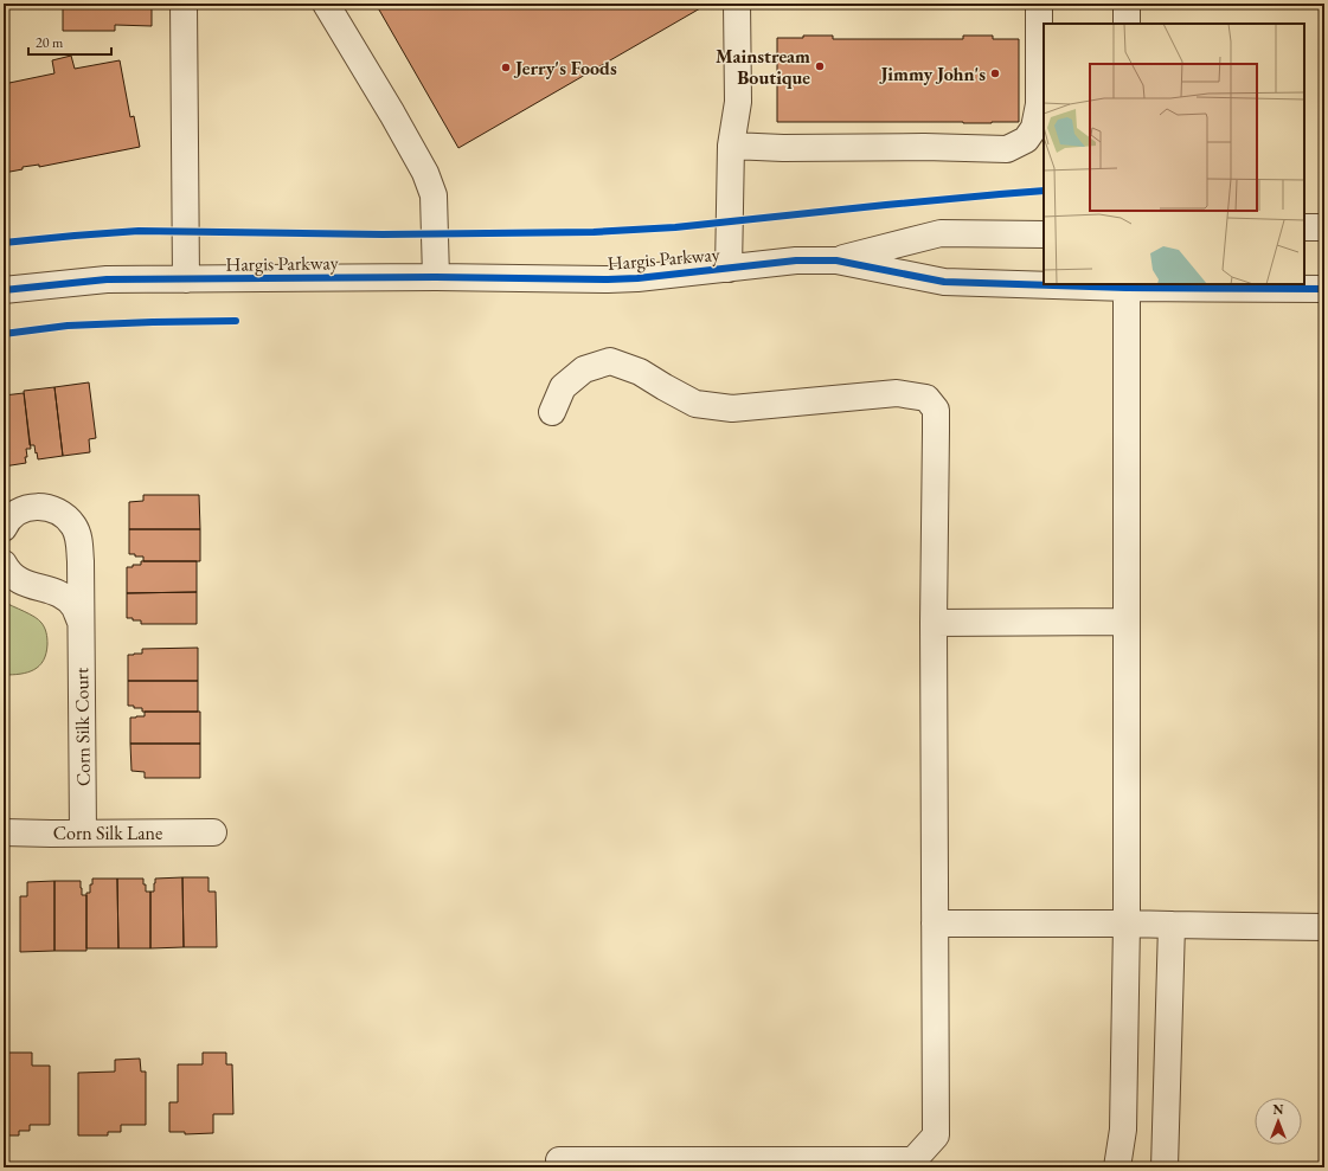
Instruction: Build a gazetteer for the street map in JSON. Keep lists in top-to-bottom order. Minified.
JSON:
{"streets":{"street":["Hargis Parkway","Corn Silk Court","Corn Silk Lane"]},"crossings":[["Corn Silk Court","Corn Silk Lane"]],"places":["Mainstream Boutique","Jerry's Foods","Jimmy John's"],"scale_bar":"20 m","north":"top"}
